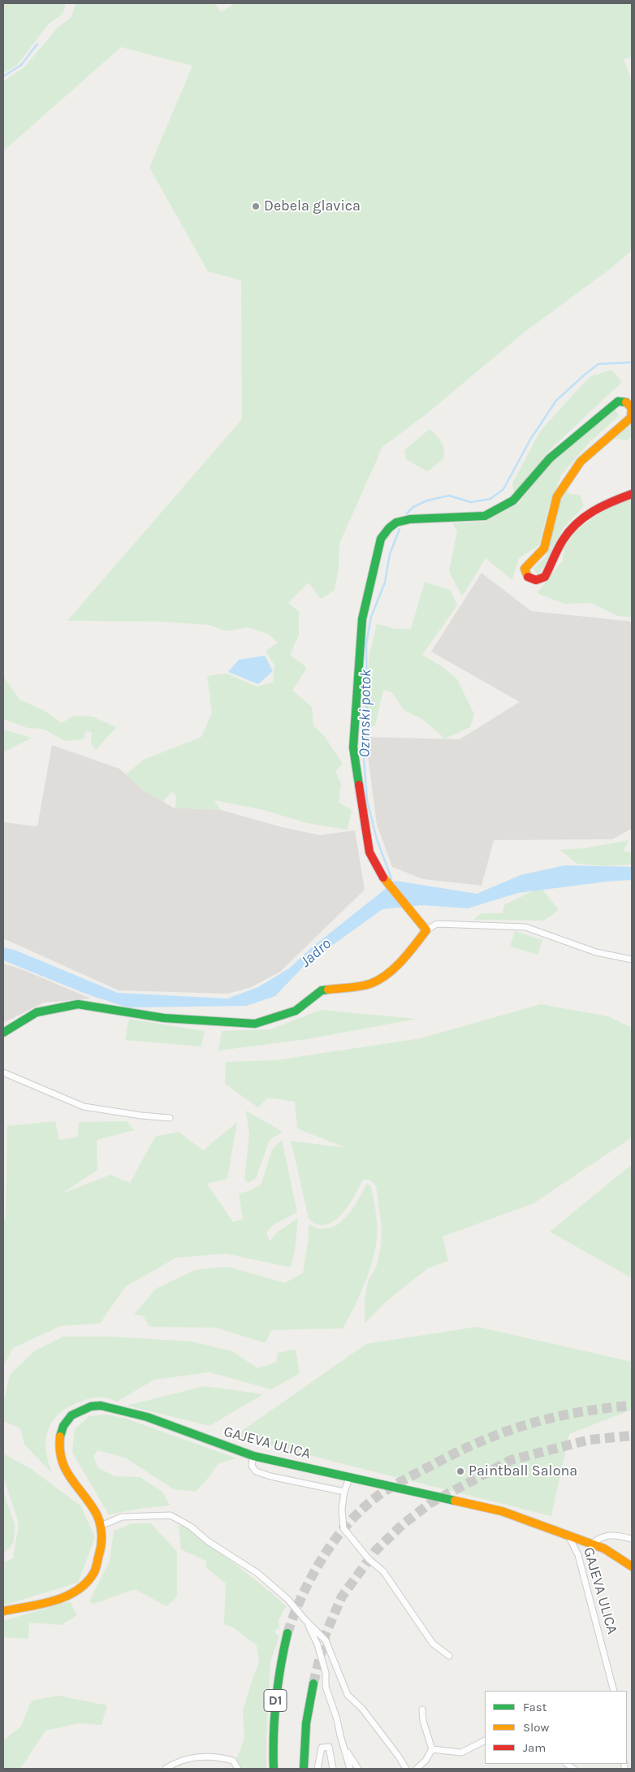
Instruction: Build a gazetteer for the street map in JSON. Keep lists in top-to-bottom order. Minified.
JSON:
{"streets":{"main road":["GAJEVA ULICA","D1"]},"water":["Ozrnski potok","Jadro"],"places":["Debela glavica","Paintball Salona"],"legend":["Fast","Slow","Jam"]}
